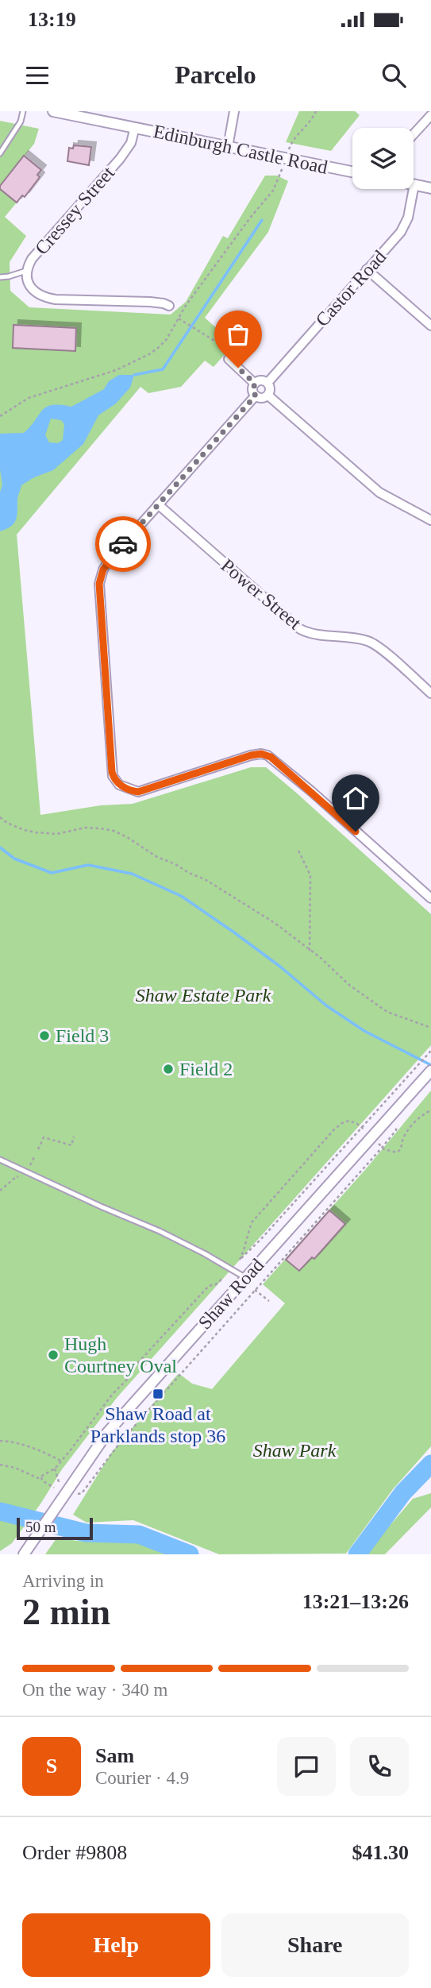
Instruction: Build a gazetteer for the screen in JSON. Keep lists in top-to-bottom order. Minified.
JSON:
{"streets":{"street":["Edinburgh Castle Road","Cressey Street","Castor Road","Power Street","Shaw Road"]},"crossings":[["Edinburgh Castle Road","Cressey Street"]],"parks":["Shaw Estate Park","Shaw Park"],"places":{"other":["Field 3","Field 2","Hugh Courtney Oval"],"transit":["Shaw Road at Parklands stop 36"]},"scale_bar":"50 m","page":{"status":"13:19","header":"Parcelo","scale":"50 m","heading":["2 min","Arriving in","13:21–13:26"],"panel":["Sam","Courier · 4.9","Order #9808","$41.30"],"bar":"On the way · 340 m","round":"S","buttons":["Help","Share"]}}
